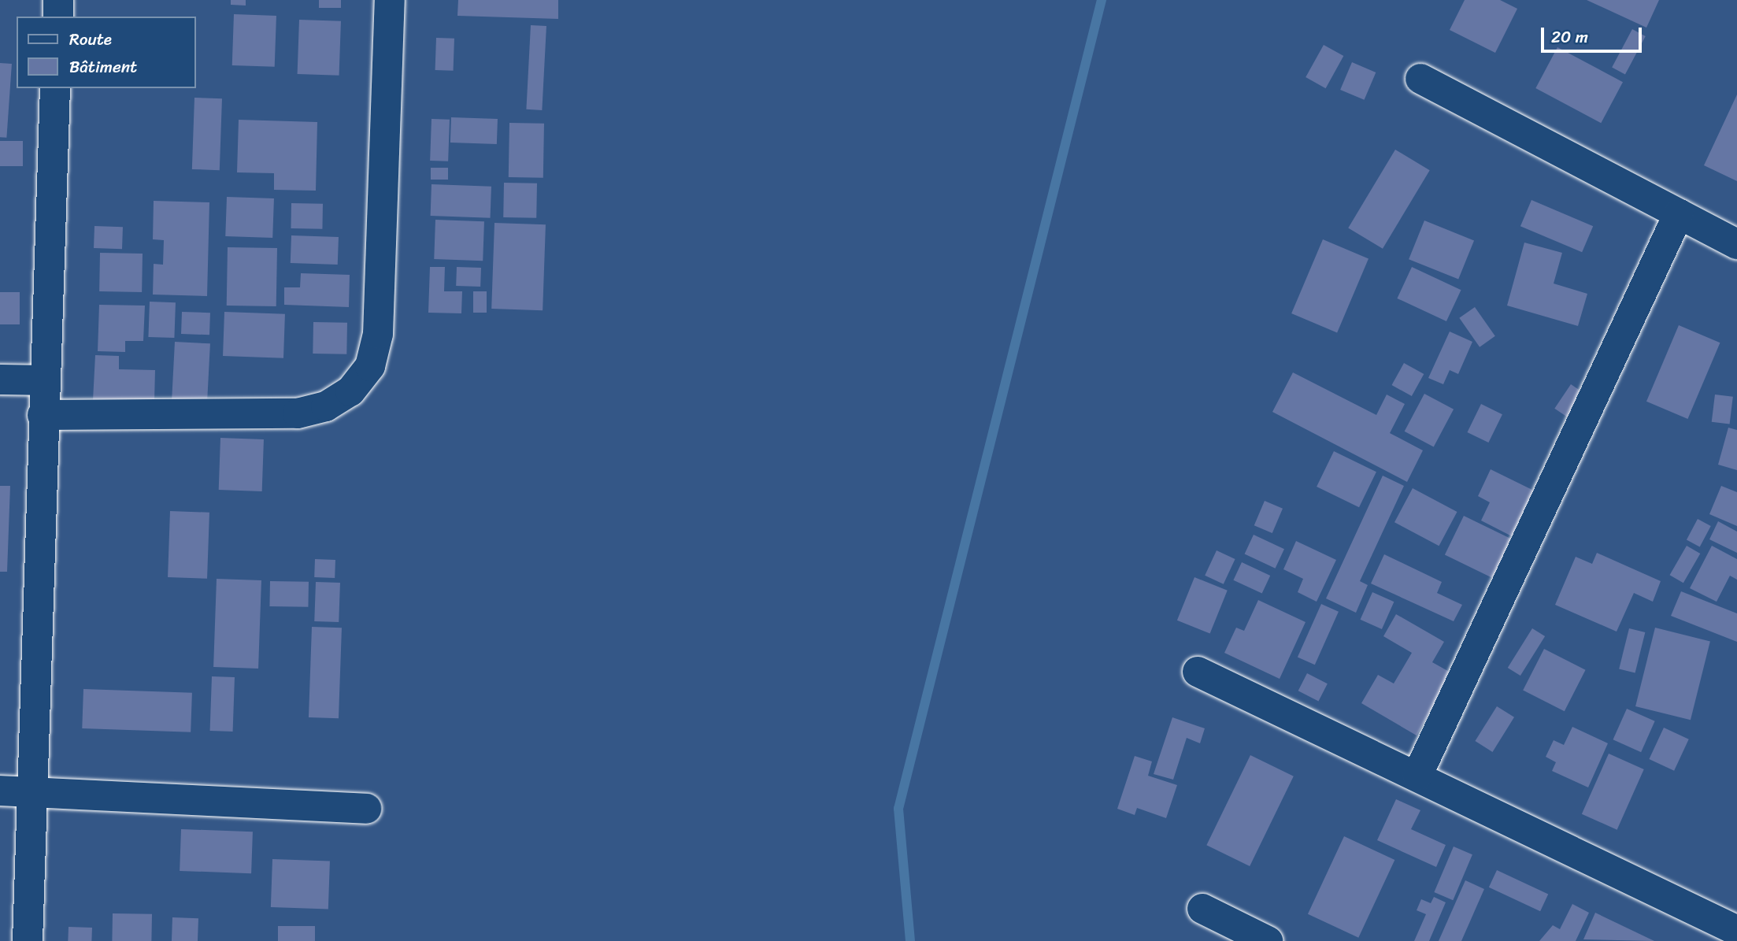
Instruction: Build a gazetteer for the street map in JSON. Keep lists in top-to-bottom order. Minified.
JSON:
{"legend":["Route","Bâtiment"],"scale_bar":"20 m"}
